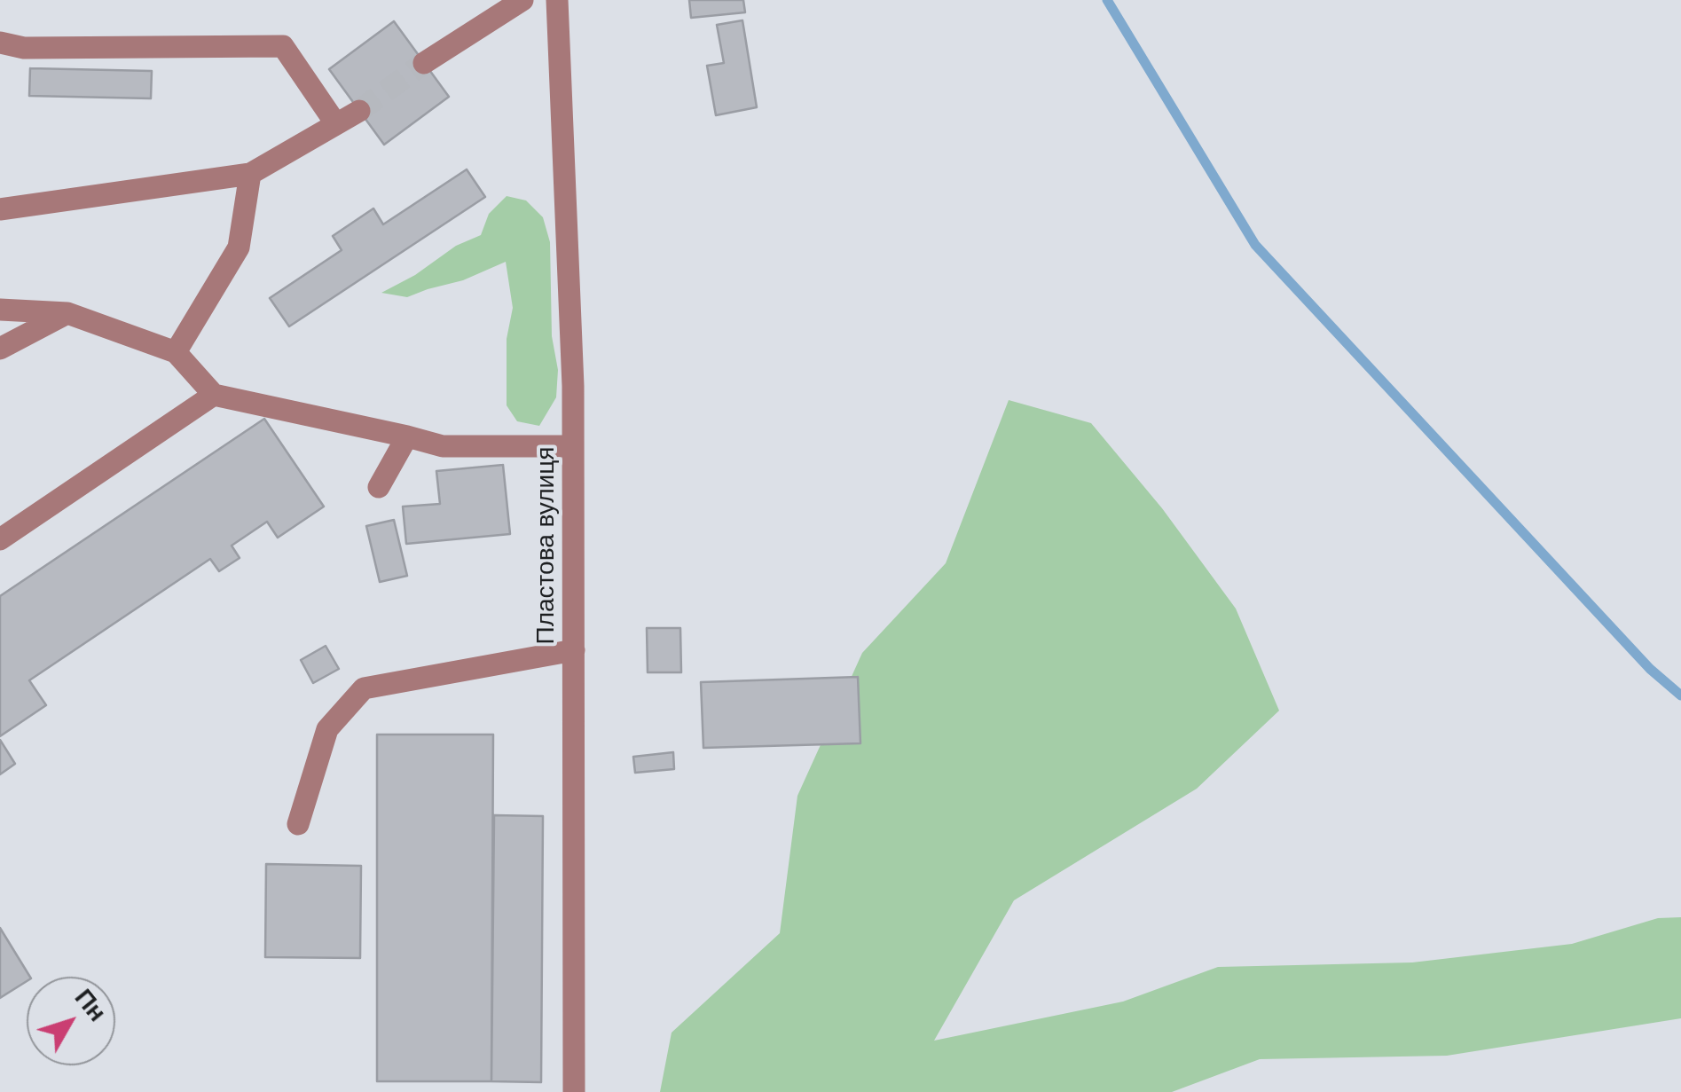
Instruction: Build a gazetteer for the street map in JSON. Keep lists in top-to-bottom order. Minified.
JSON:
{"streets":{"street":["Пластова вулиця"]},"north":"top right"}
